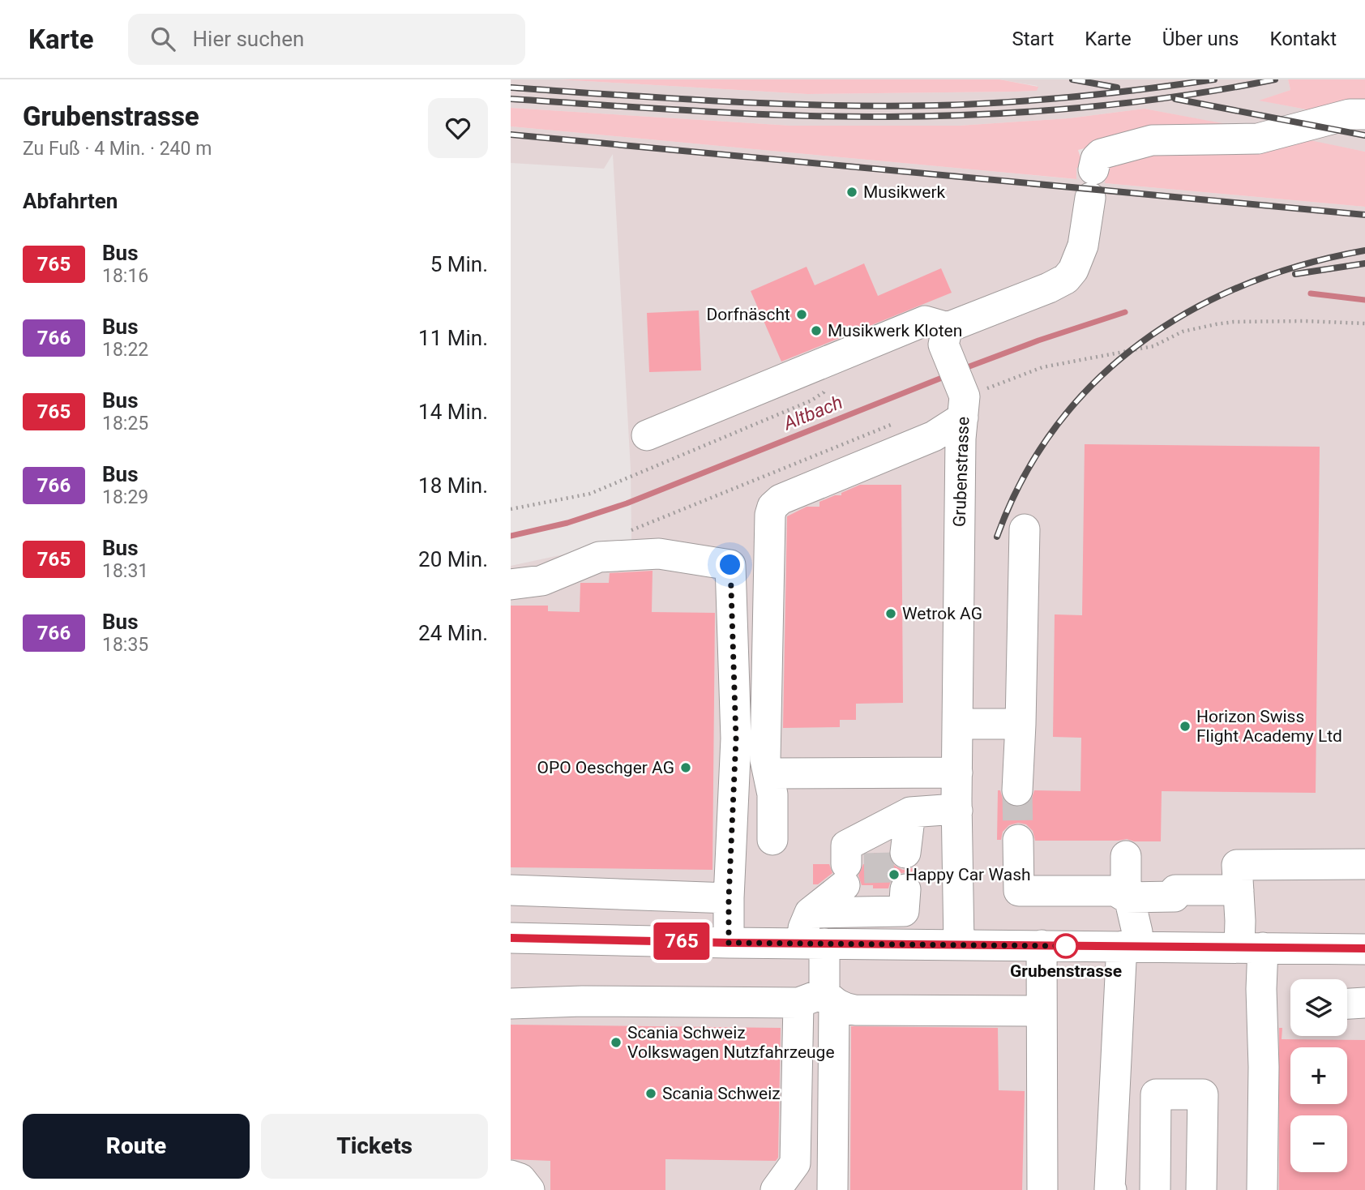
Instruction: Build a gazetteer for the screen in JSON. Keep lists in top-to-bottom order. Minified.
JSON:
{"streets":{"street":["Grubenstrasse"]},"water":["Altbach"],"places":["Musikwerk","Dorfnäscht","Musikwerk Kloten","Wetrok AG","Horizon Swiss Flight Academy Ltd","OPO Oeschger AG","Happy Car Wash","Grubenstrasse","Scania Schweiz Volkswagen Nutzfahrzeuge","Scania Schweiz"],"lines":["bus line 765"],"page":{"header":"Karte","search":"Hier suchen","nav":["Start","Karte","Über uns","Kontakt"],"heading":[["Grubenstrasse","Zu Fuß · 4 Min. · 240 m"],"Abfahrten"],"on_map":"765","list":[{"mark":"765","name":"Bus","note":"18:16","value":"5 Min."},{"mark":"766","name":"Bus","note":"18:22","value":"11 Min."},{"mark":"765","name":"Bus","note":"18:25","value":"14 Min."},{"mark":"766","name":"Bus","note":"18:29","value":"18 Min."},{"mark":"765","name":"Bus","note":"18:31","value":"20 Min."},{"mark":"766","name":"Bus","note":"18:35","value":"24 Min."}],"map_buttons":["+","−"],"buttons":["Route","Tickets"]}}
